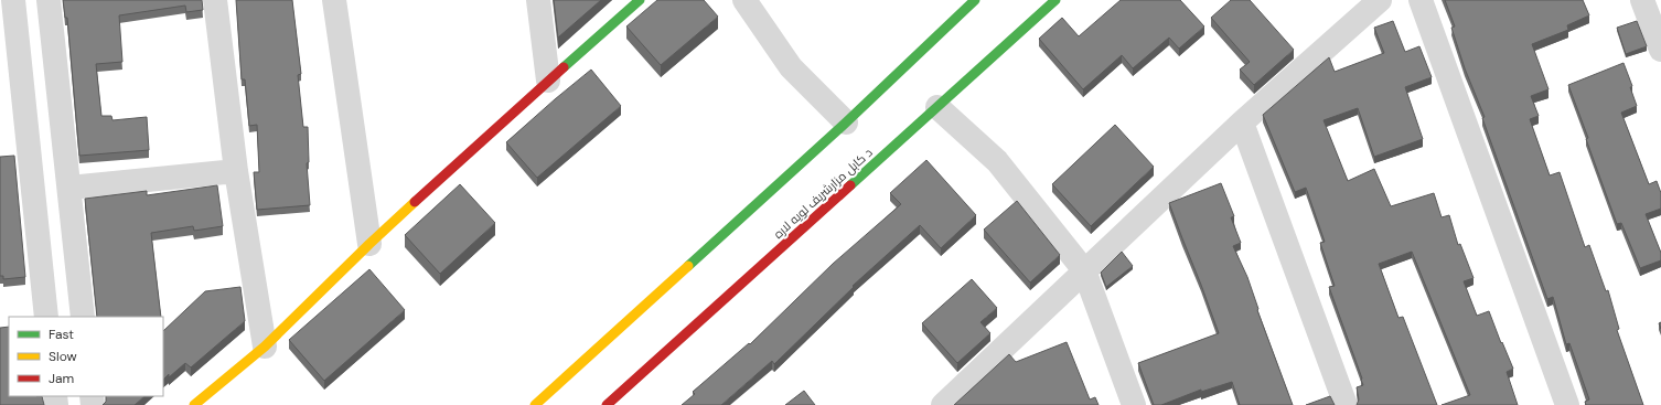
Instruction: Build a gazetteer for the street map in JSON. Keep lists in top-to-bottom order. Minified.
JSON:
{"streets":{"main road":["د کابل مزارشریف لویه لاره"]},"legend":["Fast","Slow","Jam"]}
